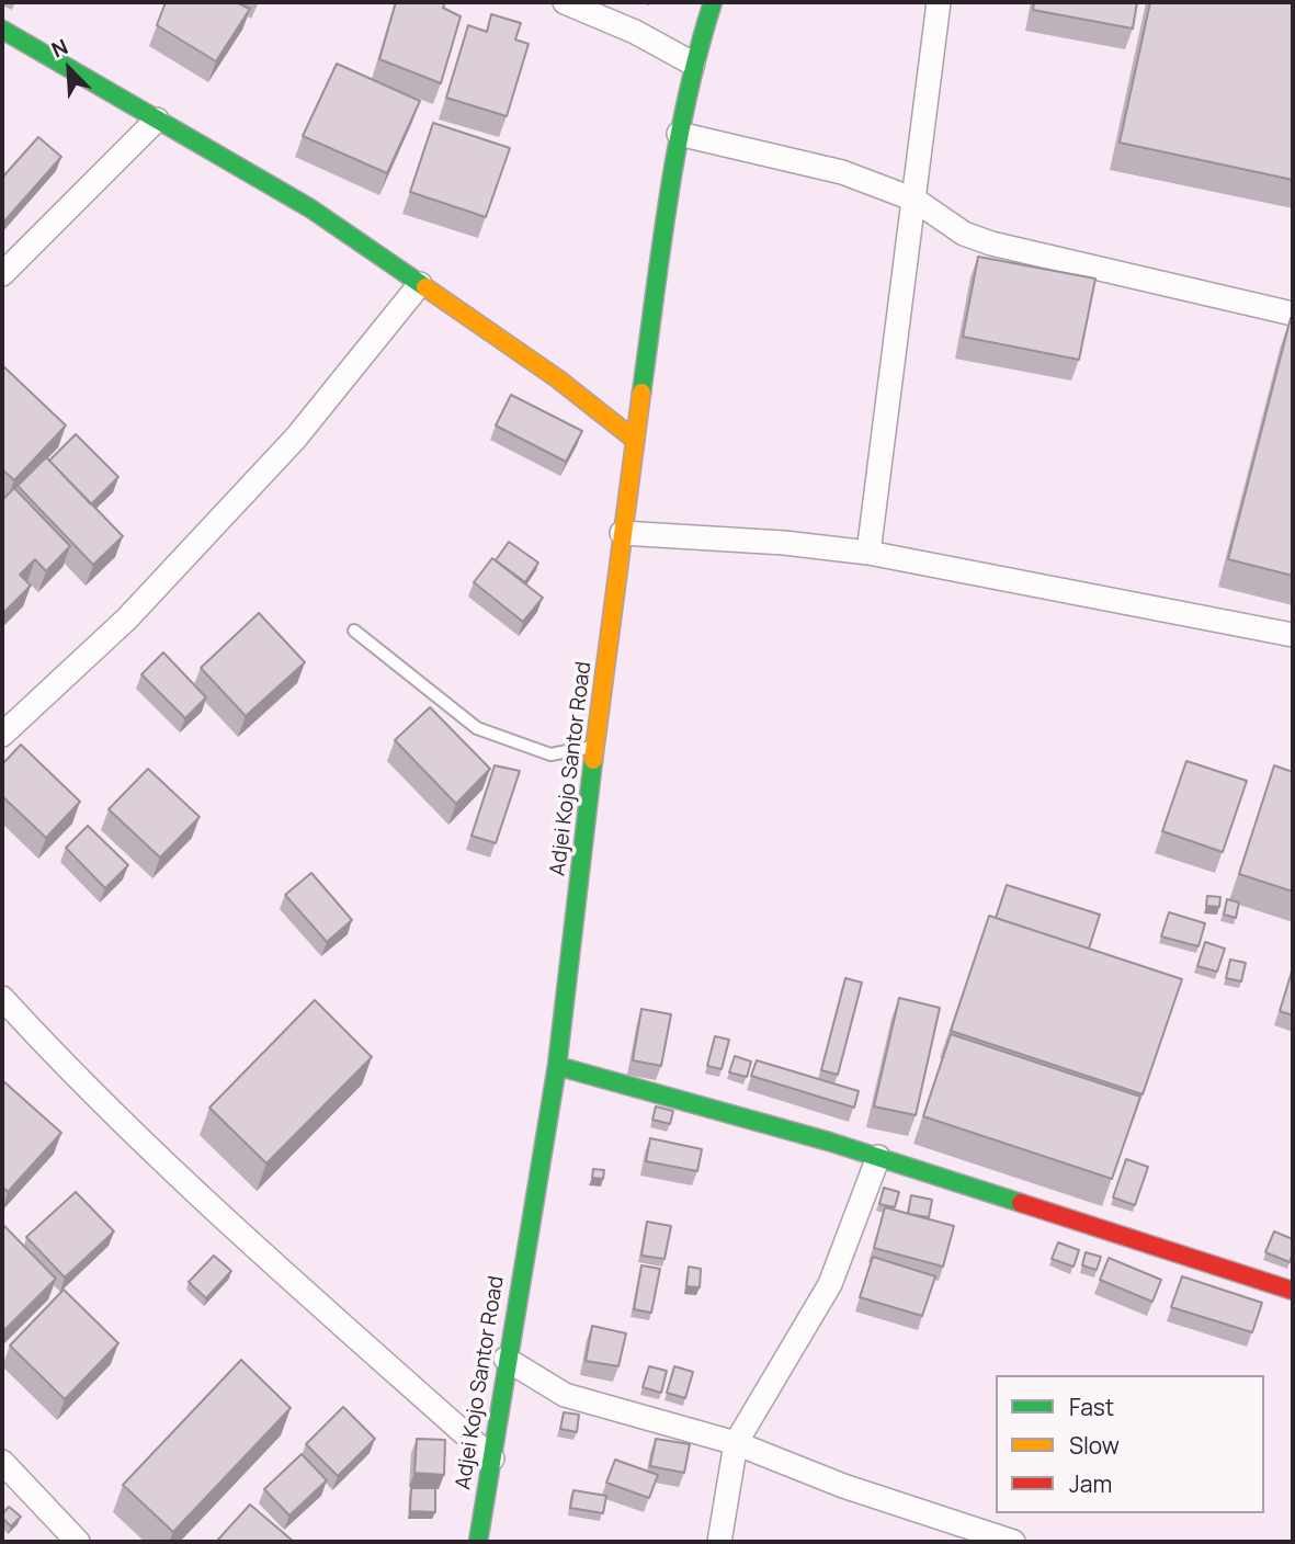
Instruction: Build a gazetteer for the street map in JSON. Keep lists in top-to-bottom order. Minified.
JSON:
{"streets":{"street":["Adjei Kojo Santor Road"]},"legend":["Fast","Slow","Jam"],"north":"top left"}
